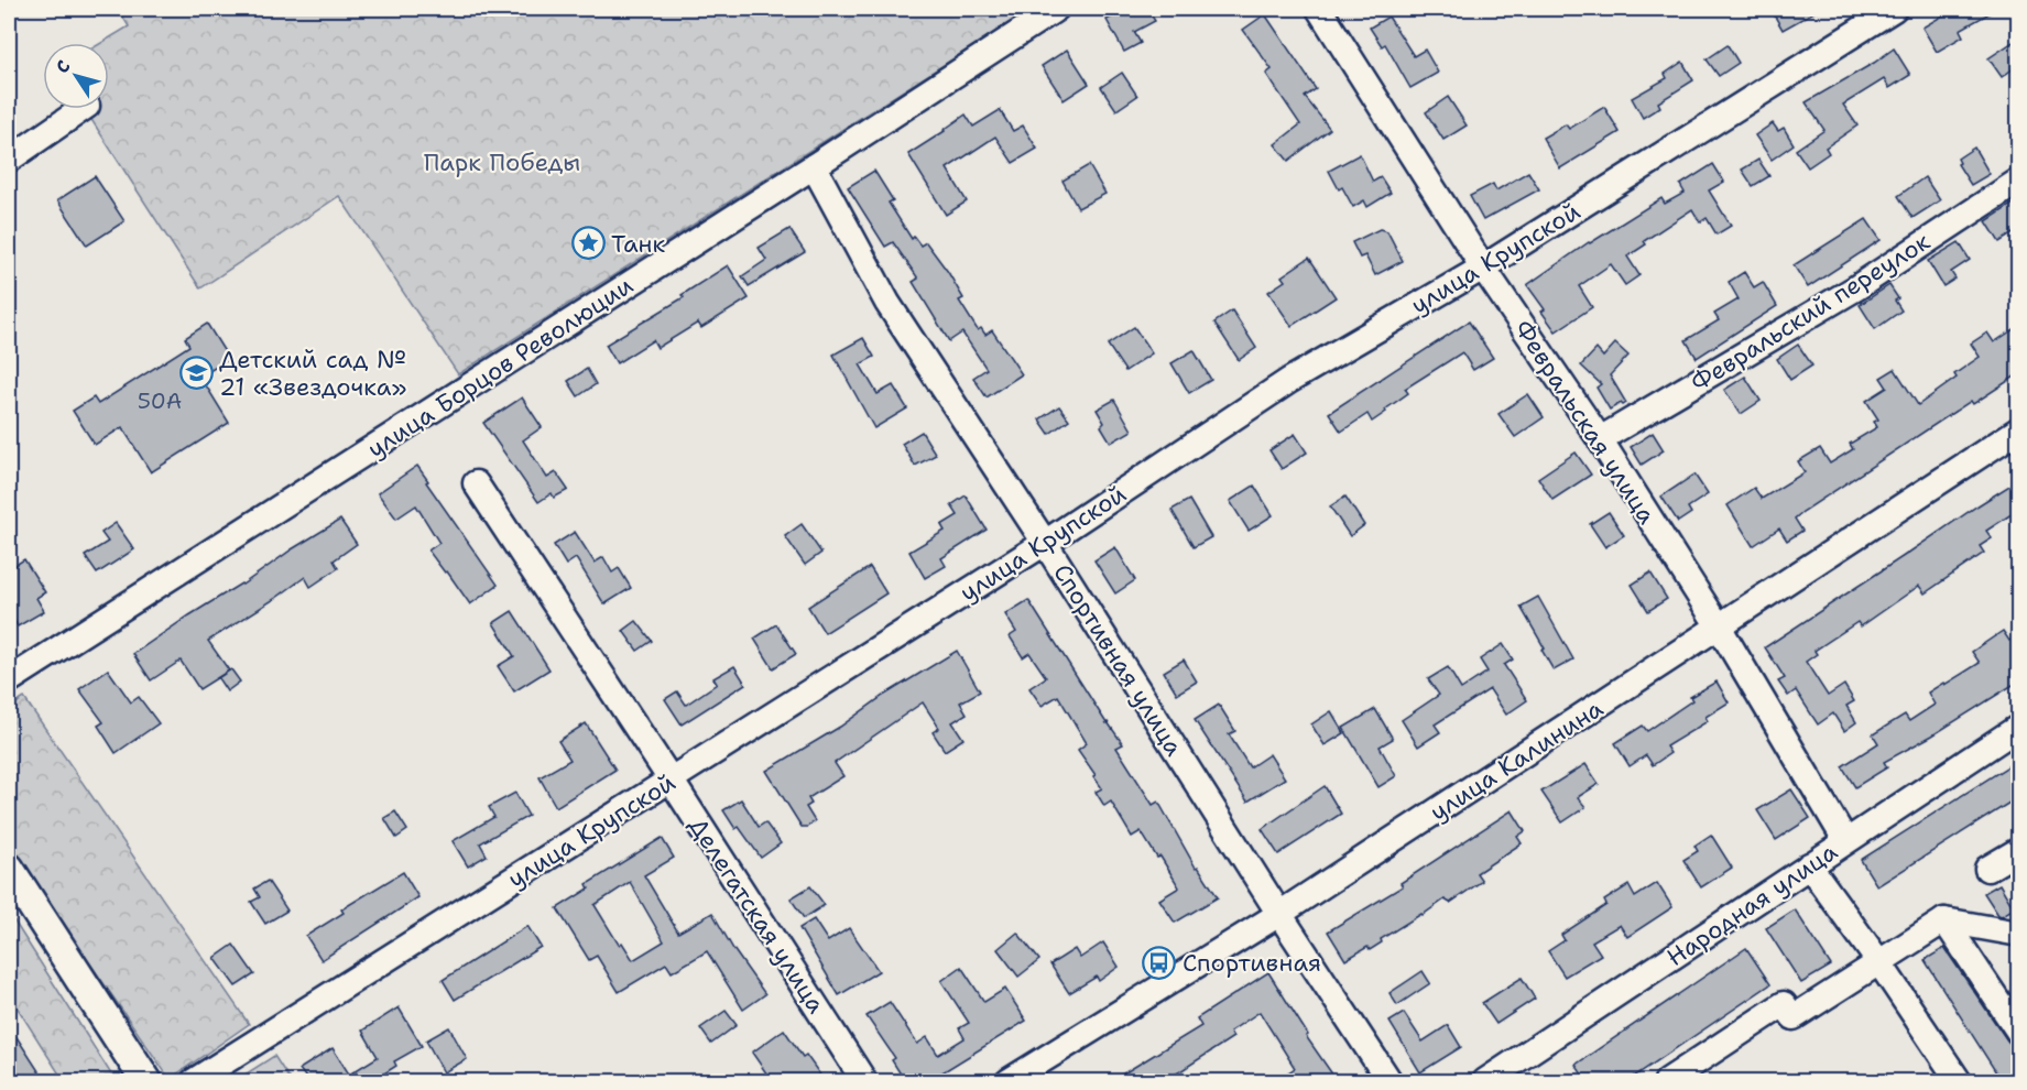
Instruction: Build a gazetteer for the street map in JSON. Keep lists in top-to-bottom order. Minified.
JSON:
{"streets":{"street":["улица Крупской","Февральский переулок","улица Борцов Революции","Февральская улица","Спортивная улица","улица Калинина","Народная улица","Делегатская улица"]},"crossings":[["улица Крупской","Февральская улица"],["улица Крупской","Спортивная улица"],["улица Крупской","Делегатская улица"],["Февральский переулок","Февральская улица"],["улица Борцов Революции","Спортивная улица"],["Февральская улица","улица Калинина"],["Февральская улица","Народная улица"],["Спортивная улица","улица Калинина"]],"parks":["Парк Победы"],"places":{"place":["Танк"],"school or university":["Детский сад № 21 «Звездочка»"],"bus stop":["Спортивная"]},"house_numbers":["50А"],"north":"top left"}
